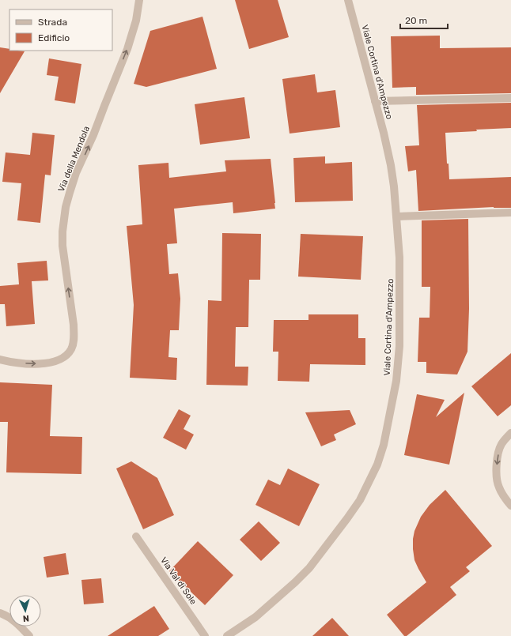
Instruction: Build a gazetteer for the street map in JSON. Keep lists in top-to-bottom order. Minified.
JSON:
{"streets":{"street":["Viale Cortina d'Ampezzo","Via della Mendola","Via Val di Sole"]},"one_way":["Via della Mendola"],"legend":["Strada","Edificio"],"scale_bar":"20 m","north":"bottom"}
